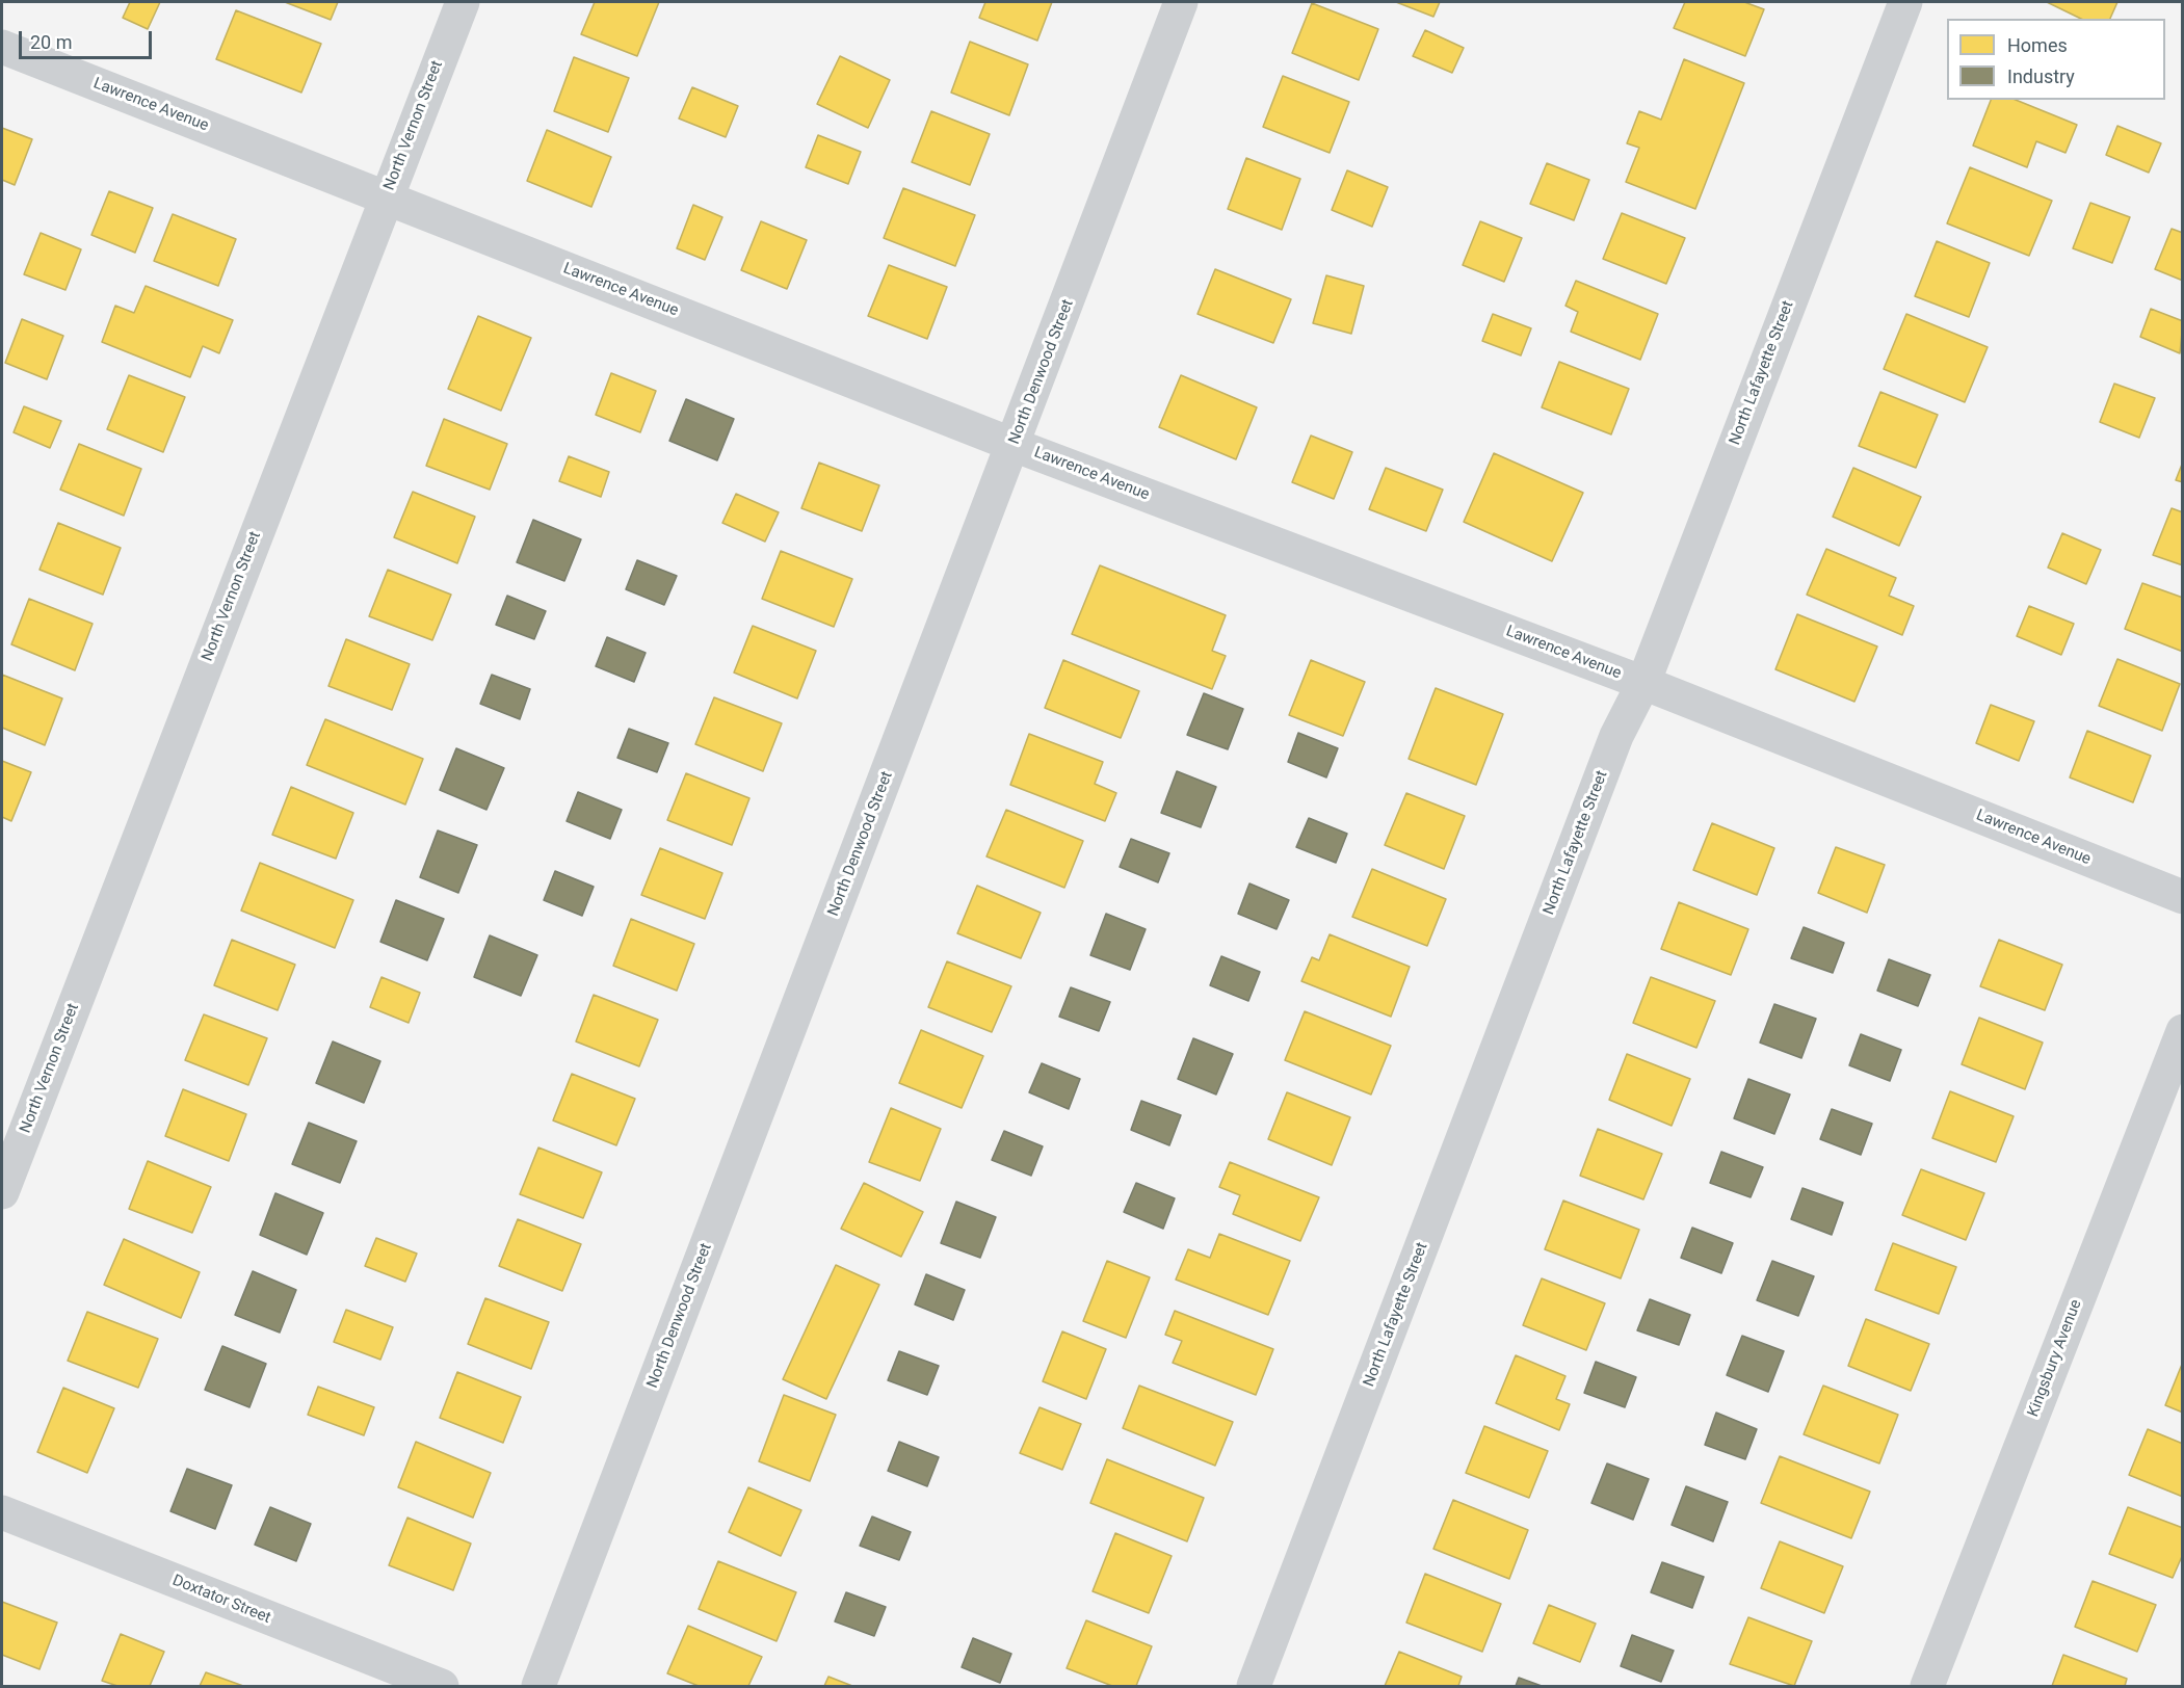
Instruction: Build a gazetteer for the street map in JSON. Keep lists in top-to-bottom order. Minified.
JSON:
{"streets":{"street":["Lawrence Avenue","North Vernon Street","North Denwood Street","North Lafayette Street","Kingsbury Avenue","Doxtator Street"]},"crossings":[["Lawrence Avenue","North Vernon Street"],["Lawrence Avenue","North Denwood Street"],["Lawrence Avenue","North Lafayette Street"]],"legend":["Homes","Industry"],"scale_bar":"20 m"}
